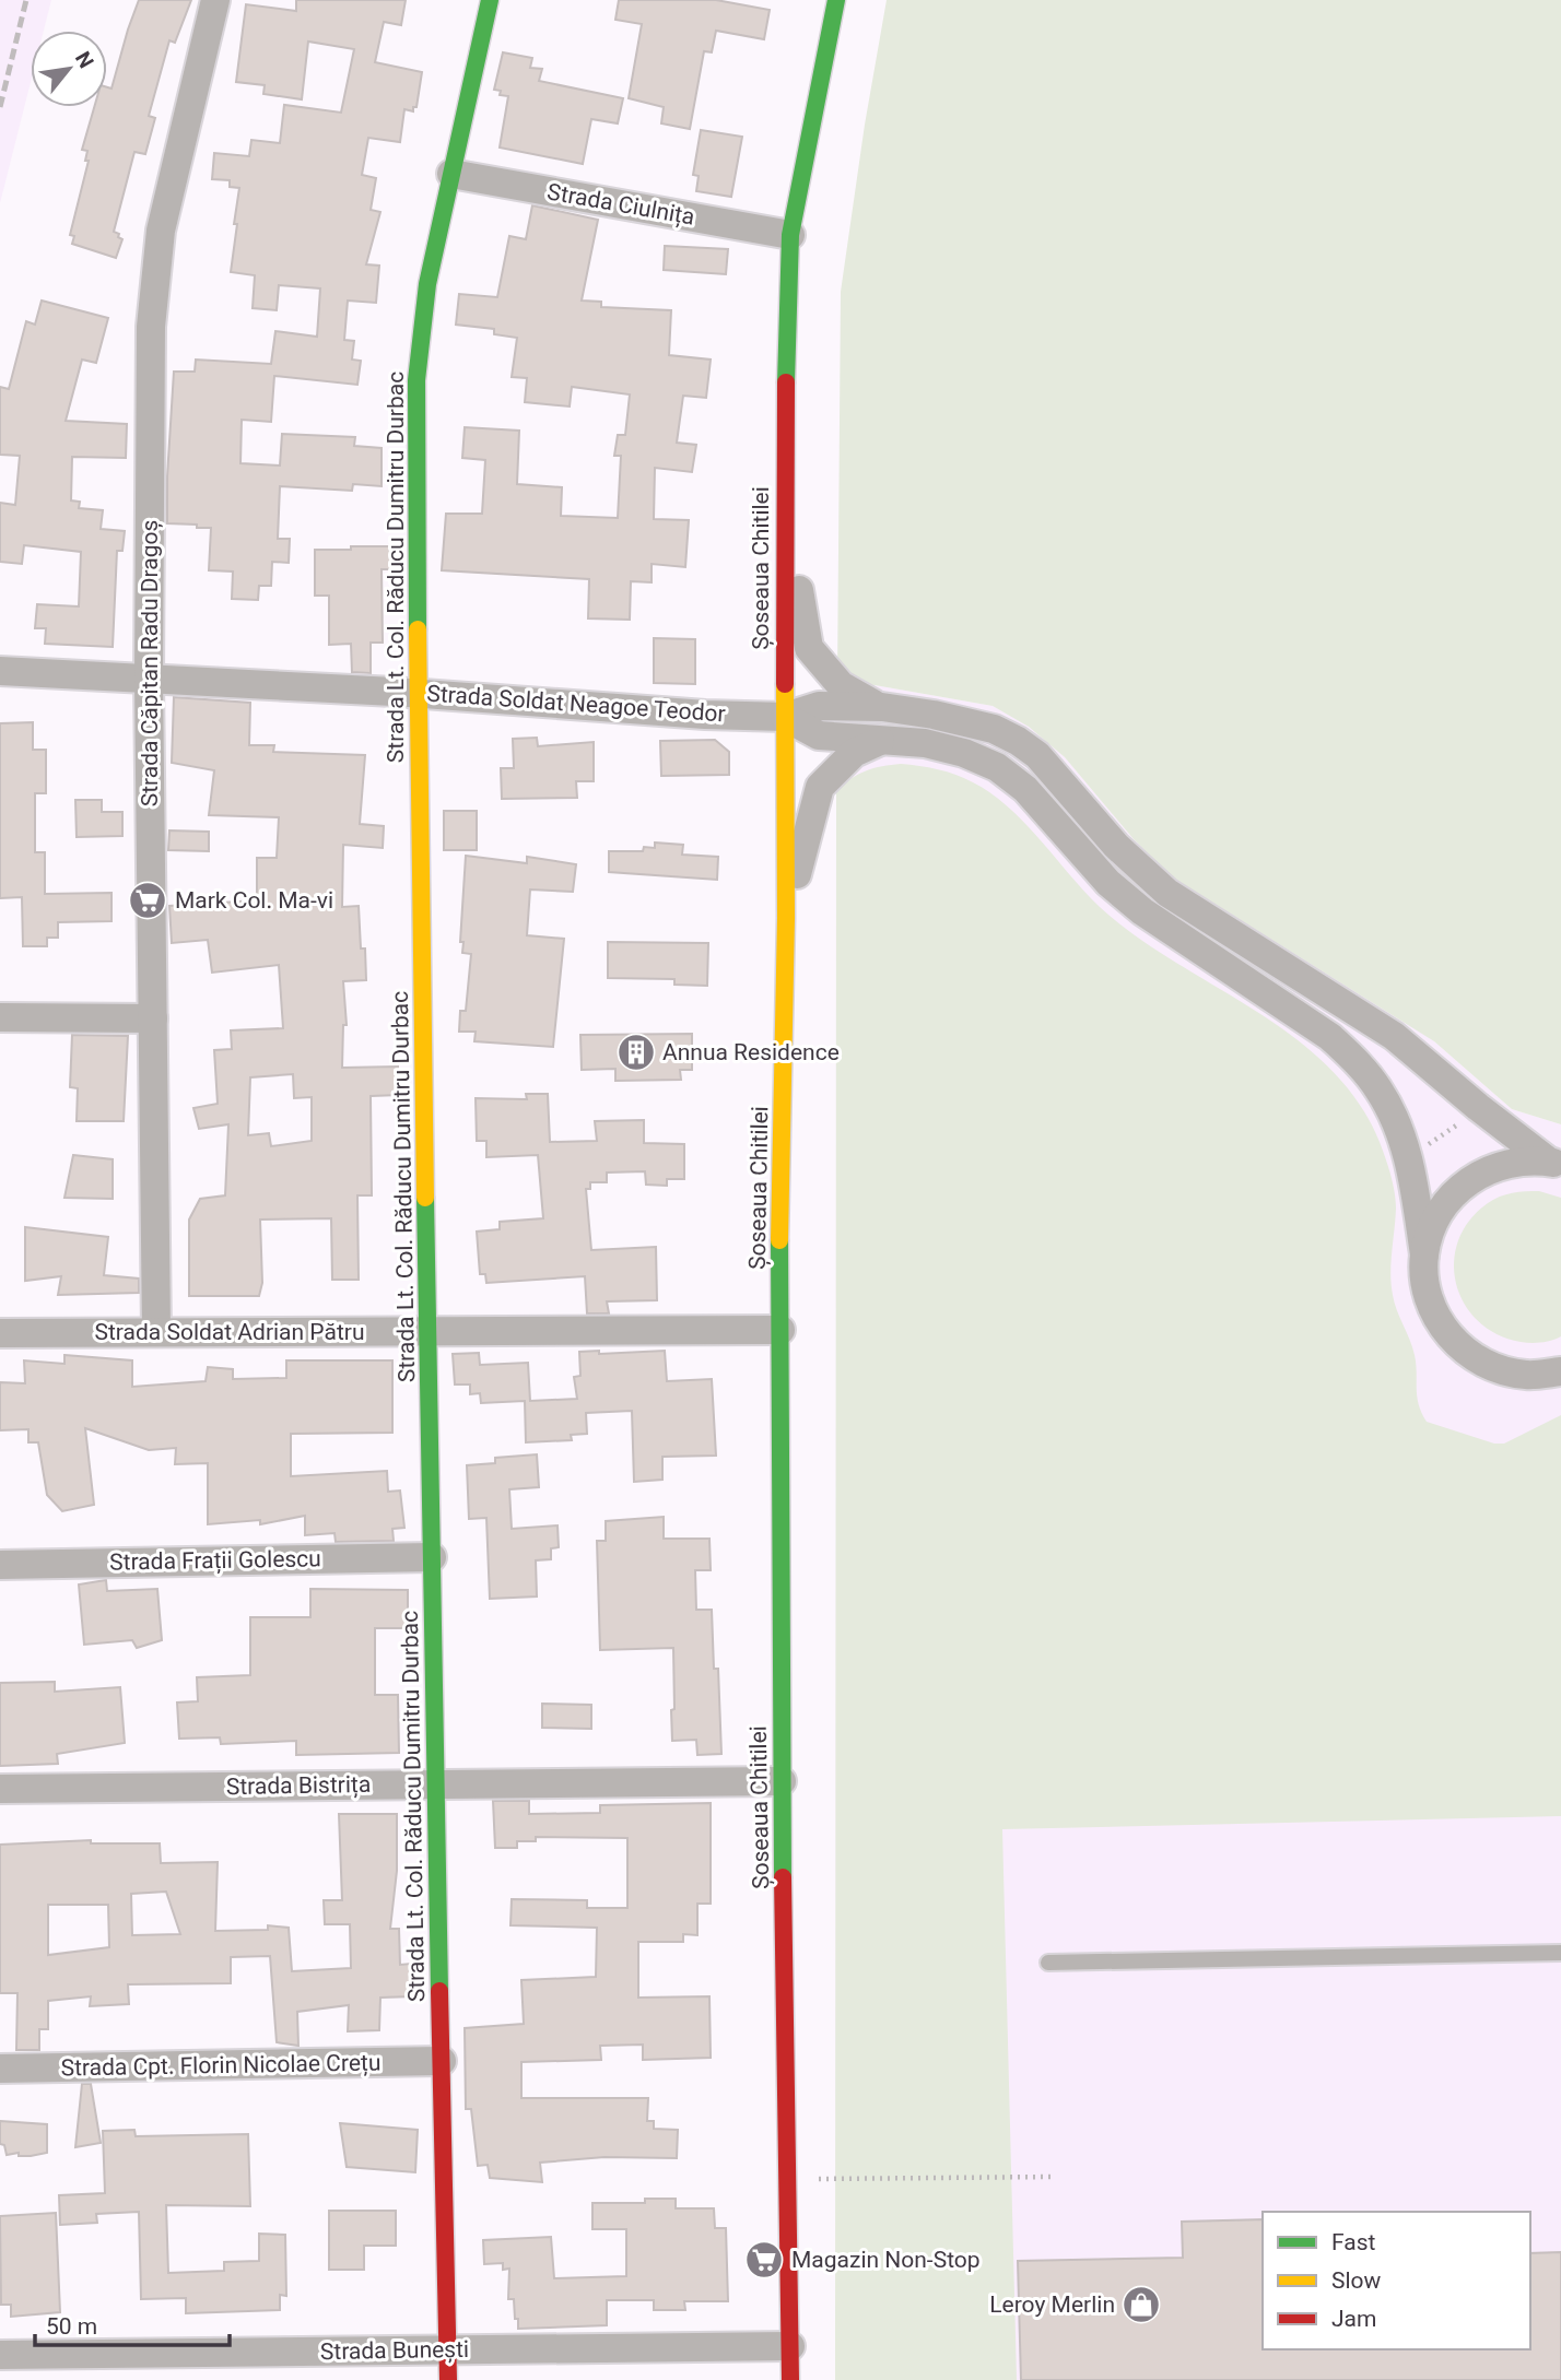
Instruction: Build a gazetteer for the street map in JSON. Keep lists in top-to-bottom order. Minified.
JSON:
{"streets":{"street":["Strada Ciulnița","Strada Lt. Col. Răducu Dumitru Durbac","Șoseaua Chitilei","Strada Căpitan Radu Dragoș","Strada Soldat Neagoe Teodor","Strada Soldat Adrian Pătru","Strada Frații Golescu","Strada Bistrița","Strada Cpt. Florin Nicolae Crețu","Strada Bunești"]},"crossings":[["Strada Ciulnița","Strada Lt. Col. Răducu Dumitru Durbac"],["Strada Ciulnița","Șoseaua Chitilei"],["Strada Lt. Col. Răducu Dumitru Durbac","Strada Soldat Neagoe Teodor"],["Strada Lt. Col. Răducu Dumitru Durbac","Strada Soldat Adrian Pătru"],["Strada Lt. Col. Răducu Dumitru Durbac","Strada Frații Golescu"],["Strada Lt. Col. Răducu Dumitru Durbac","Strada Bistrița"],["Strada Lt. Col. Răducu Dumitru Durbac","Strada Cpt. Florin Nicolae Crețu"],["Strada Lt. Col. Răducu Dumitru Durbac","Strada Bunești"],["Șoseaua Chitilei","Strada Soldat Neagoe Teodor"],["Șoseaua Chitilei","Strada Soldat Adrian Pătru"],["Șoseaua Chitilei","Strada Bistrița"],["Șoseaua Chitilei","Strada Bunești"],["Strada Căpitan Radu Dragoș","Strada Soldat Neagoe Teodor"],["Strada Căpitan Radu Dragoș","Strada Soldat Adrian Pătru"]],"places":{"supermarket":["Mark Col. Ma-vi","Magazin Non-Stop"],"building":["Annua Residence"],"shop":["Leroy Merlin"]},"legend":["Fast","Slow","Jam"],"scale_bar":"50 m","north":"top right"}
